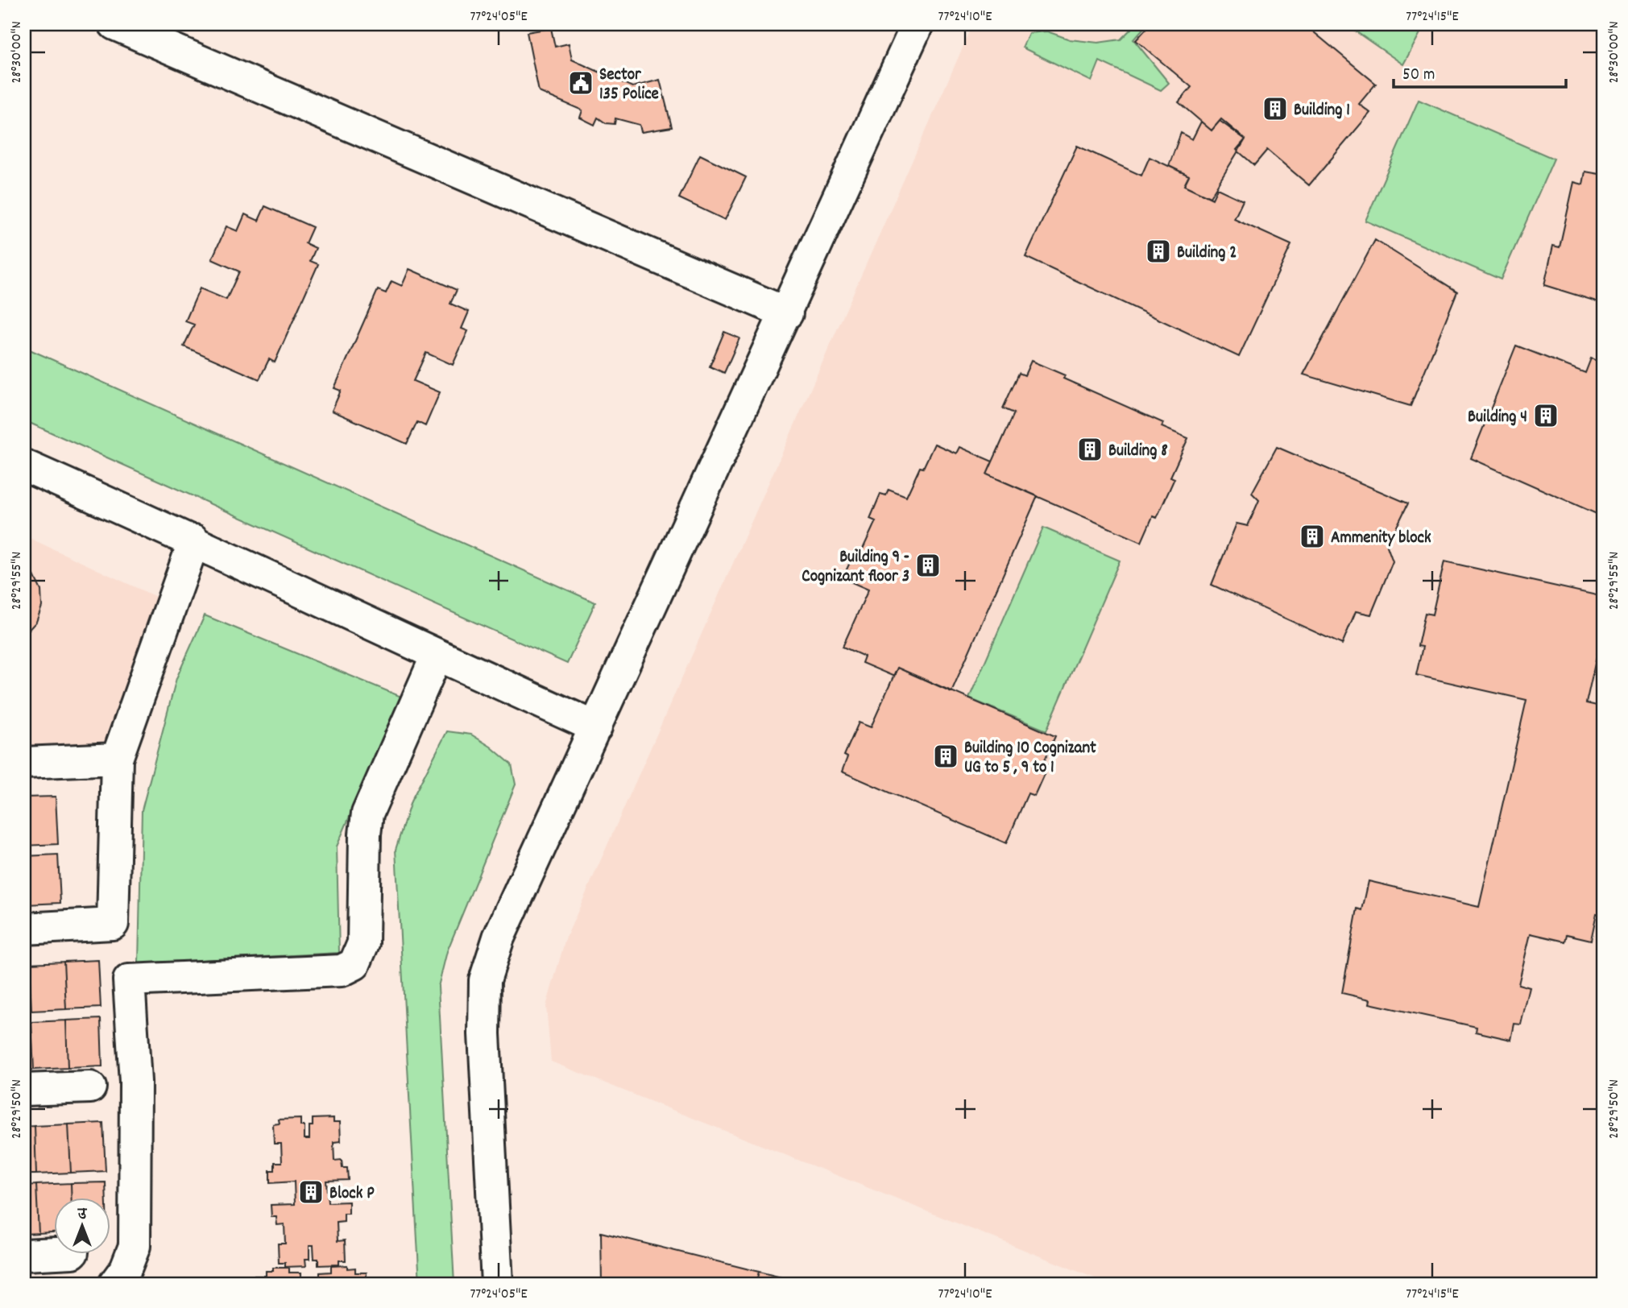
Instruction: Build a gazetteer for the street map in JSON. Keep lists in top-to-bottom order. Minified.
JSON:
{"places":{"public building":["Sector 135 Police"],"building":["Building 1","Building 2","Building 4","Building 8","Ammenity block","Building 9 - Cognizant floor 3","Building 10 Cognizant UG to 5 , 9 to 1","Block P"]},"scale_bar":"50 m","north":"top","coordinates":["77°24'05\"E","77°24'10\"E","77°24'15\"E","28°30'00\"N","28°29'55\"N","28°29'50\"N"]}
